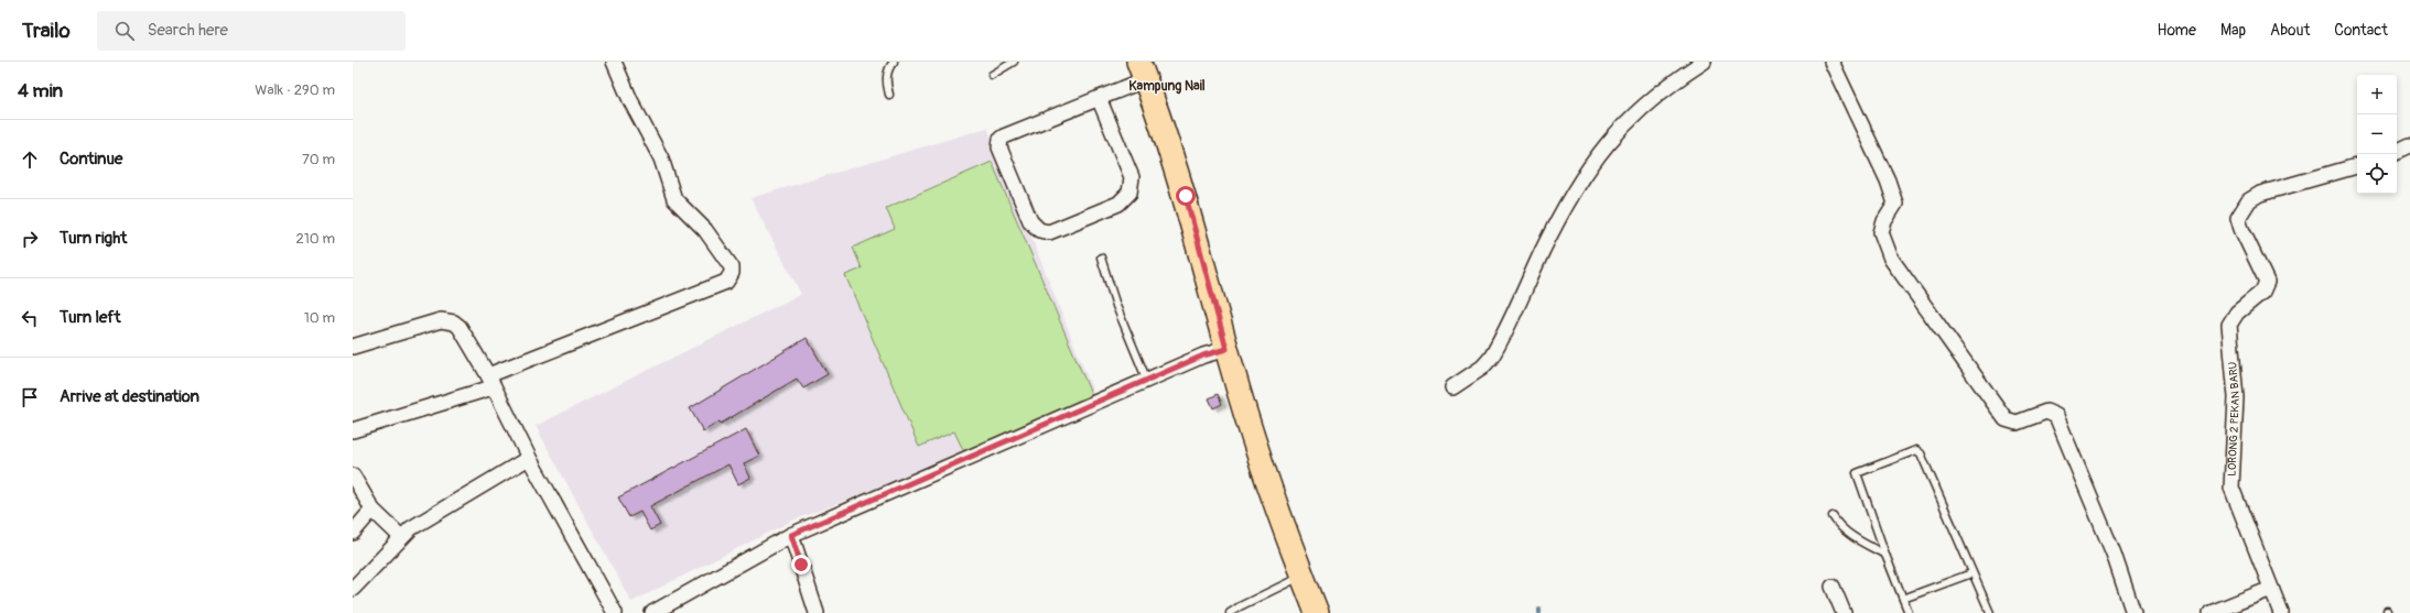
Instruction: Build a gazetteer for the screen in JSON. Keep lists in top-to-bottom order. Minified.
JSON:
{"streets":{"street":["LORONG 2 PEKAN BARU"]},"districts":["Kampung Nail"],"page":{"header":"Trailo","search":"Search here","nav":["Home","Map","About","Contact"],"heading":["4 min","Walk · 290 m"],"map_buttons":["+","−"],"list":[["Continue","70 m"],["Turn right","210 m"],["Turn left","10 m"],"Arrive at destination"]}}
